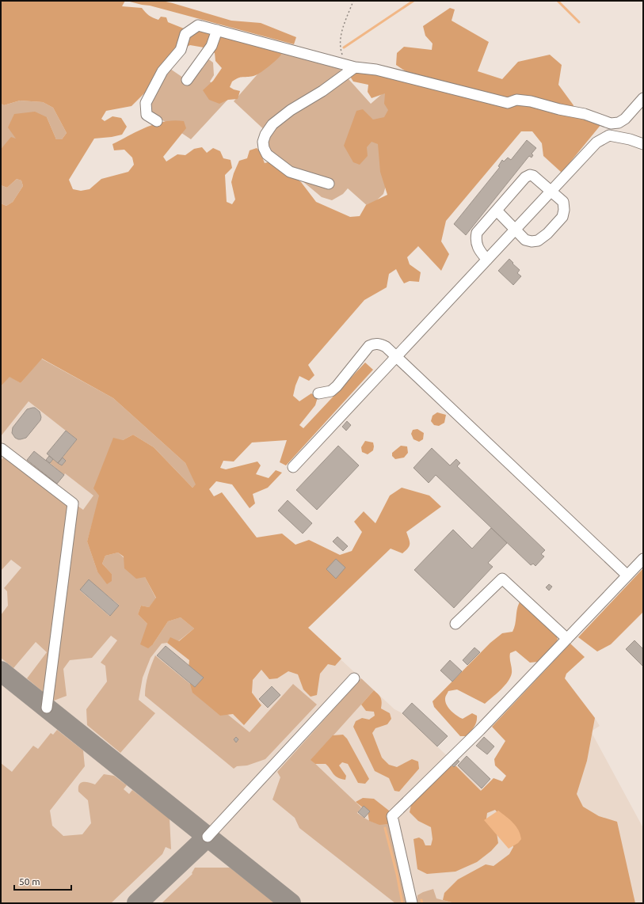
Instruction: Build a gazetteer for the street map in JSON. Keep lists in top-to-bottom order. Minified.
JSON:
{"scale_bar":"50 m"}
